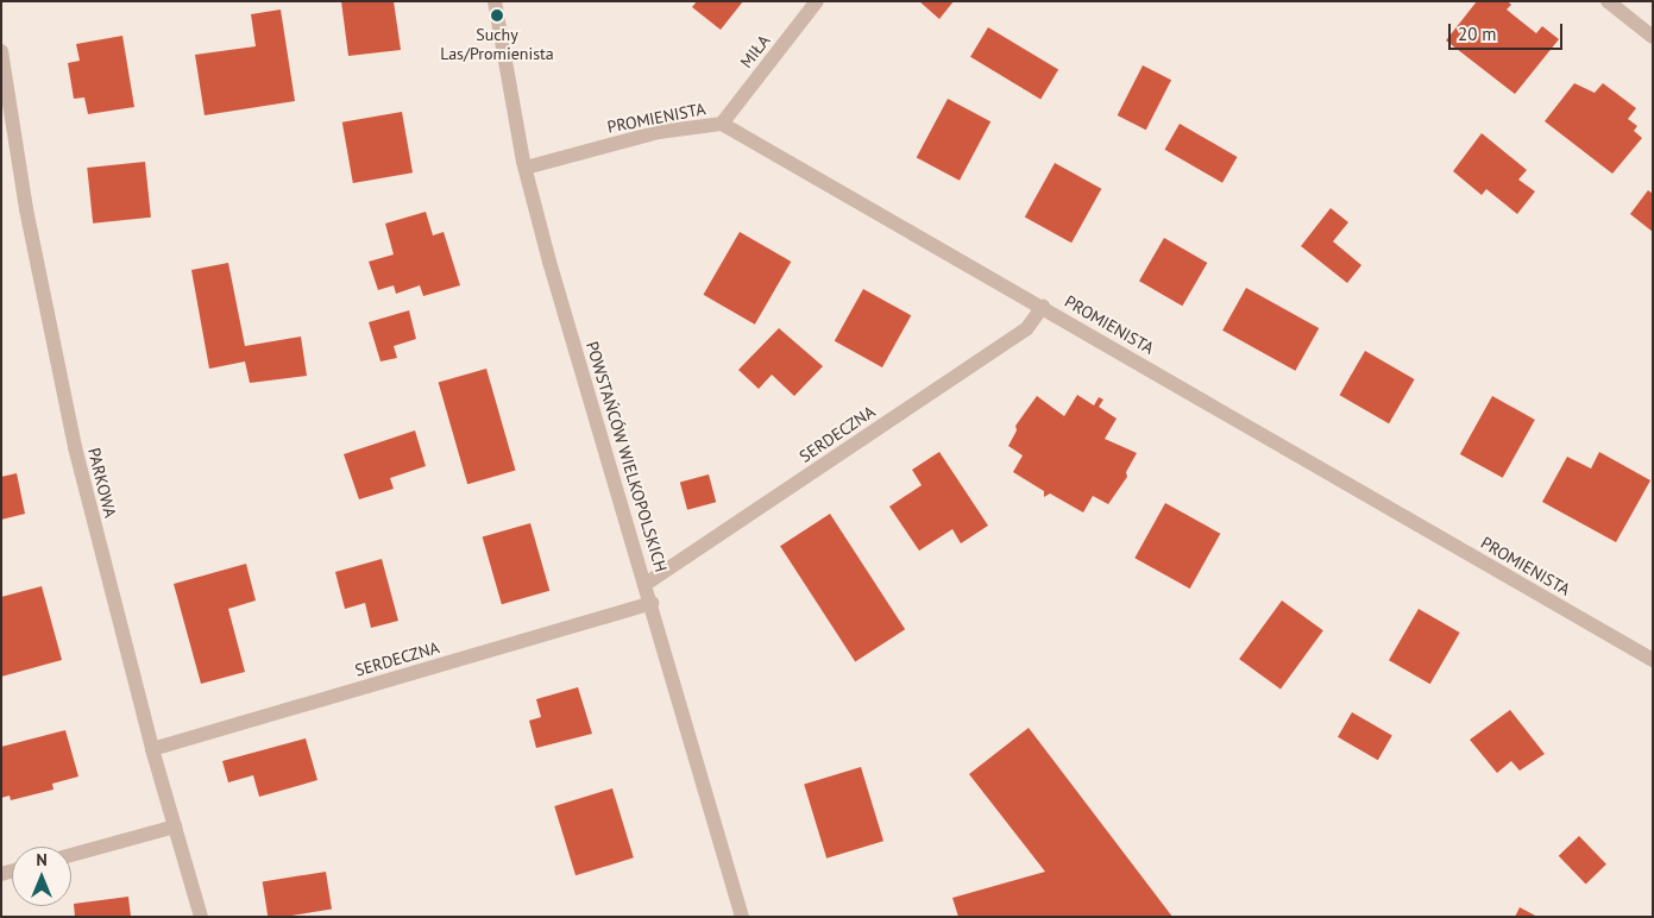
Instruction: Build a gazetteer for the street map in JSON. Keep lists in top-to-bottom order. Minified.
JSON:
{"streets":{"street":["MIŁA","PROMIENISTA","SERDECZNA","POWSTAŃCÓW WIELKOPOLSKICH","PARKOWA"]},"crossings":[["MIŁA","PROMIENISTA"],["PROMIENISTA","SERDECZNA"],["PROMIENISTA","POWSTAŃCÓW WIELKOPOLSKICH"],["SERDECZNA","POWSTAŃCÓW WIELKOPOLSKICH"],["SERDECZNA","PARKOWA"]],"places":["Suchy Las/Promienista"],"scale_bar":"20 m","north":"top"}
